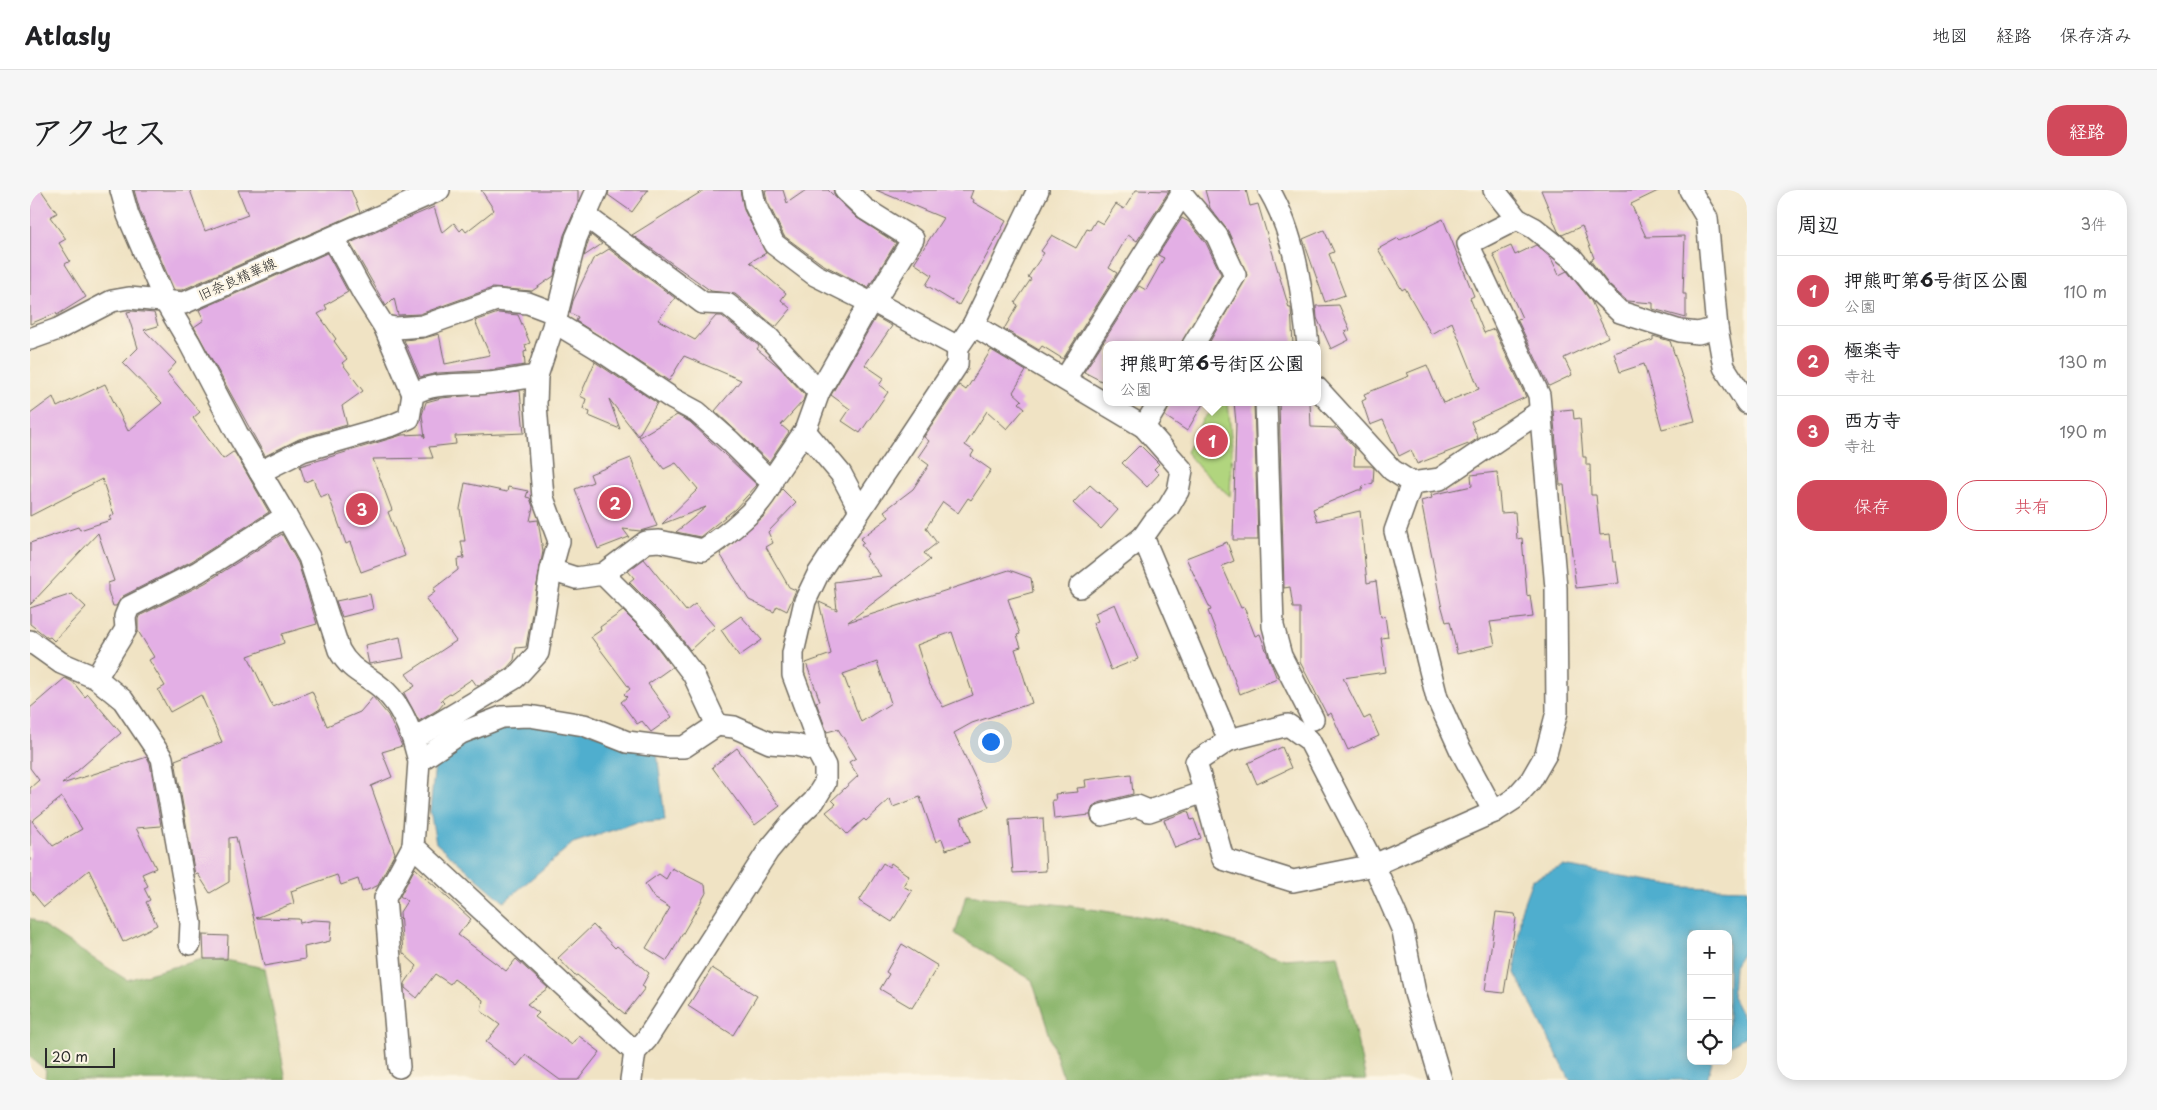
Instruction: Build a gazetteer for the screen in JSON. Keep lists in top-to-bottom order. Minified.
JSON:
{"streets":{"street":["旧奈良精華線"]},"scale_bar":"20 m","page":{"header":"Atlasly","nav":["地図","経路","保存済み"],"title":"アクセス","buttons":["経路",["保存","共有"]],"heading":["周辺","3件"],"list":[{"mark":"1","name":"押熊町第6号街区公園","note":"公園","value":"110 m"},{"mark":"2","name":"極楽寺","note":"寺社","value":"130 m"},{"mark":"3","name":"西方寺","note":"寺社","value":"190 m"}],"popup":["押熊町第6号街区公園","公園"],"pins":["1","2","3"],"map_buttons":["+","−"],"scale":"20 m"}}
